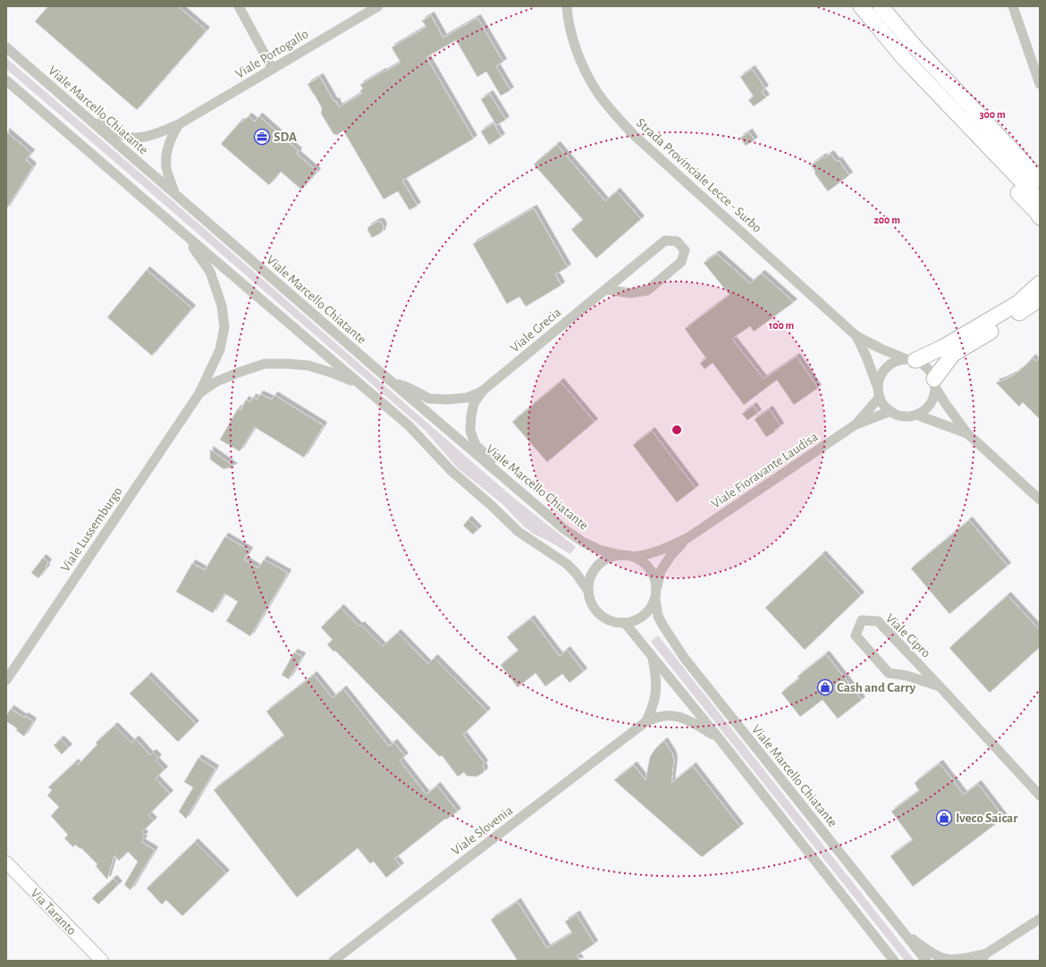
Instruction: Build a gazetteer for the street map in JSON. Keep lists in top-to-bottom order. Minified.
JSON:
{"streets":{"main road":["Via Taranto"],"street":["Viale Portogallo","Viale Marcello Chiatante","Strada Provinciale Lecce - Surbo","Viale Grecia","Viale Fioravante Laudisa","Viale Lussemburgo","Viale Cipro","Viale Slovenia"]},"crossings":[["Viale Portogallo","Viale Marcello Chiatante"],["Viale Marcello Chiatante","Viale Grecia"],["Viale Marcello Chiatante","Viale Fioravante Laudisa"],["Viale Marcello Chiatante","Viale Lussemburgo"],["Strada Provinciale Lecce - Surbo","Viale Fioravante Laudisa"]],"places":{"office":["SDA"],"shop":["Cash and Carry","Iveco Saicar"]},"rings":["300 m","200 m","100 m"]}
